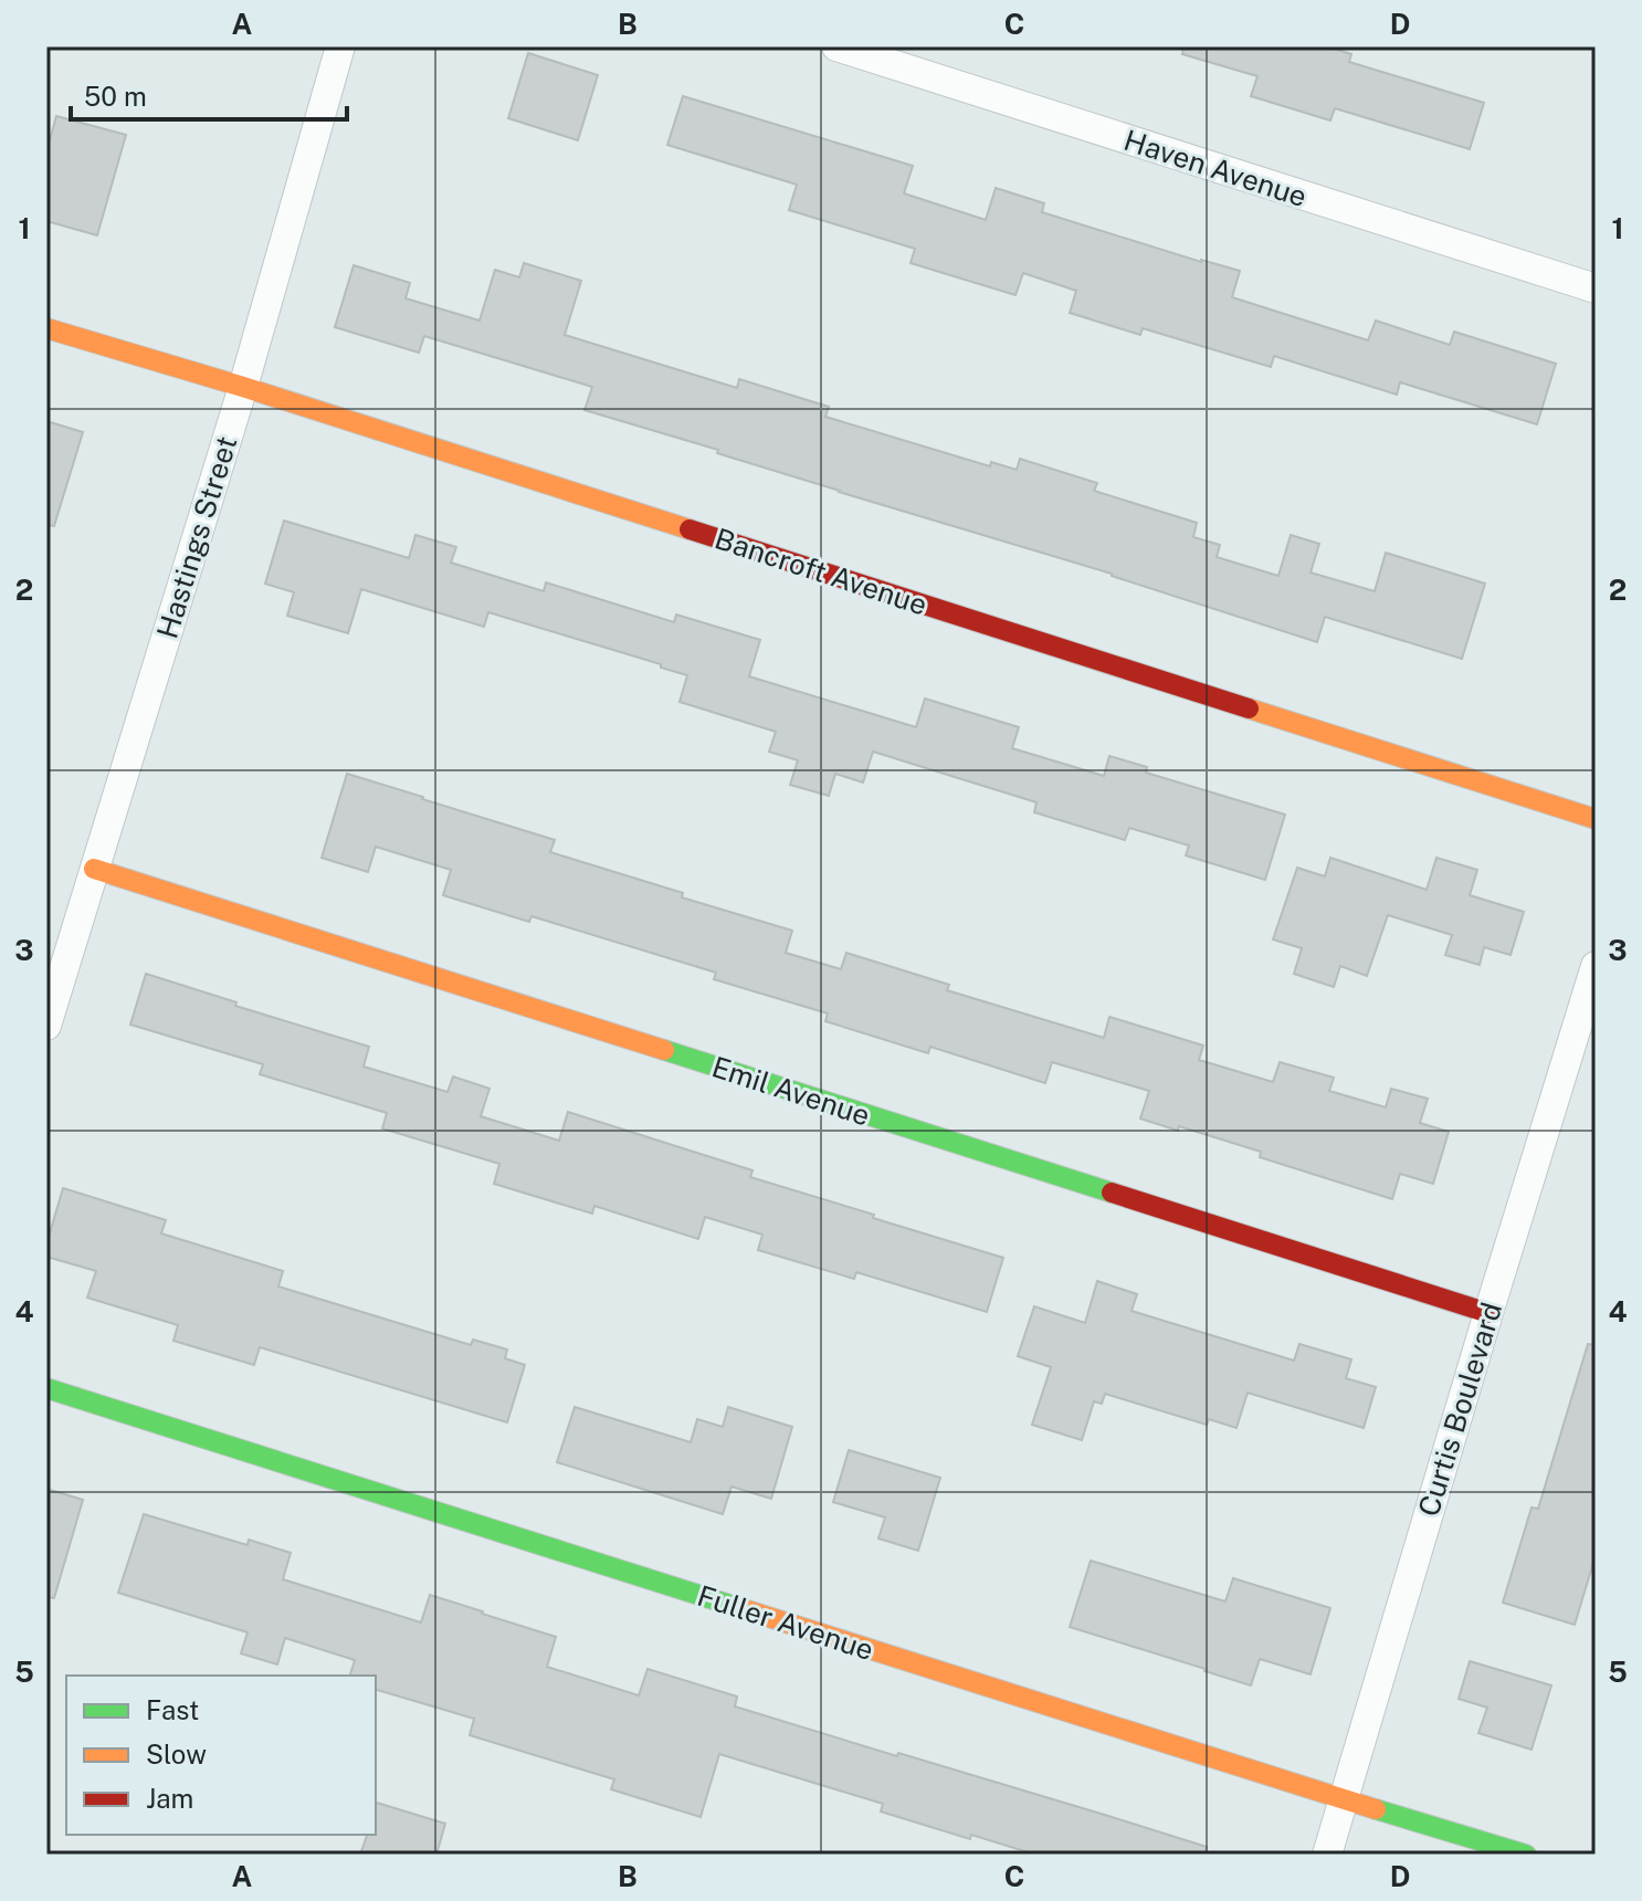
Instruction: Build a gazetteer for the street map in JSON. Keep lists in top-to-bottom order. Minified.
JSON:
{"streets":{"street":["Haven Avenue","Hastings Street","Bancroft Avenue","Emil Avenue","Curtis Boulevard","Fuller Avenue"]},"crossings":[["Hastings Street","Bancroft Avenue"],["Hastings Street","Emil Avenue"],["Emil Avenue","Curtis Boulevard"],["Curtis Boulevard","Fuller Avenue"]],"legend":["Fast","Slow","Jam"],"scale_bar":"50 m","grid":{"columns":["A","B","C","D"],"rows":["1","2","3","4","5"]}}
